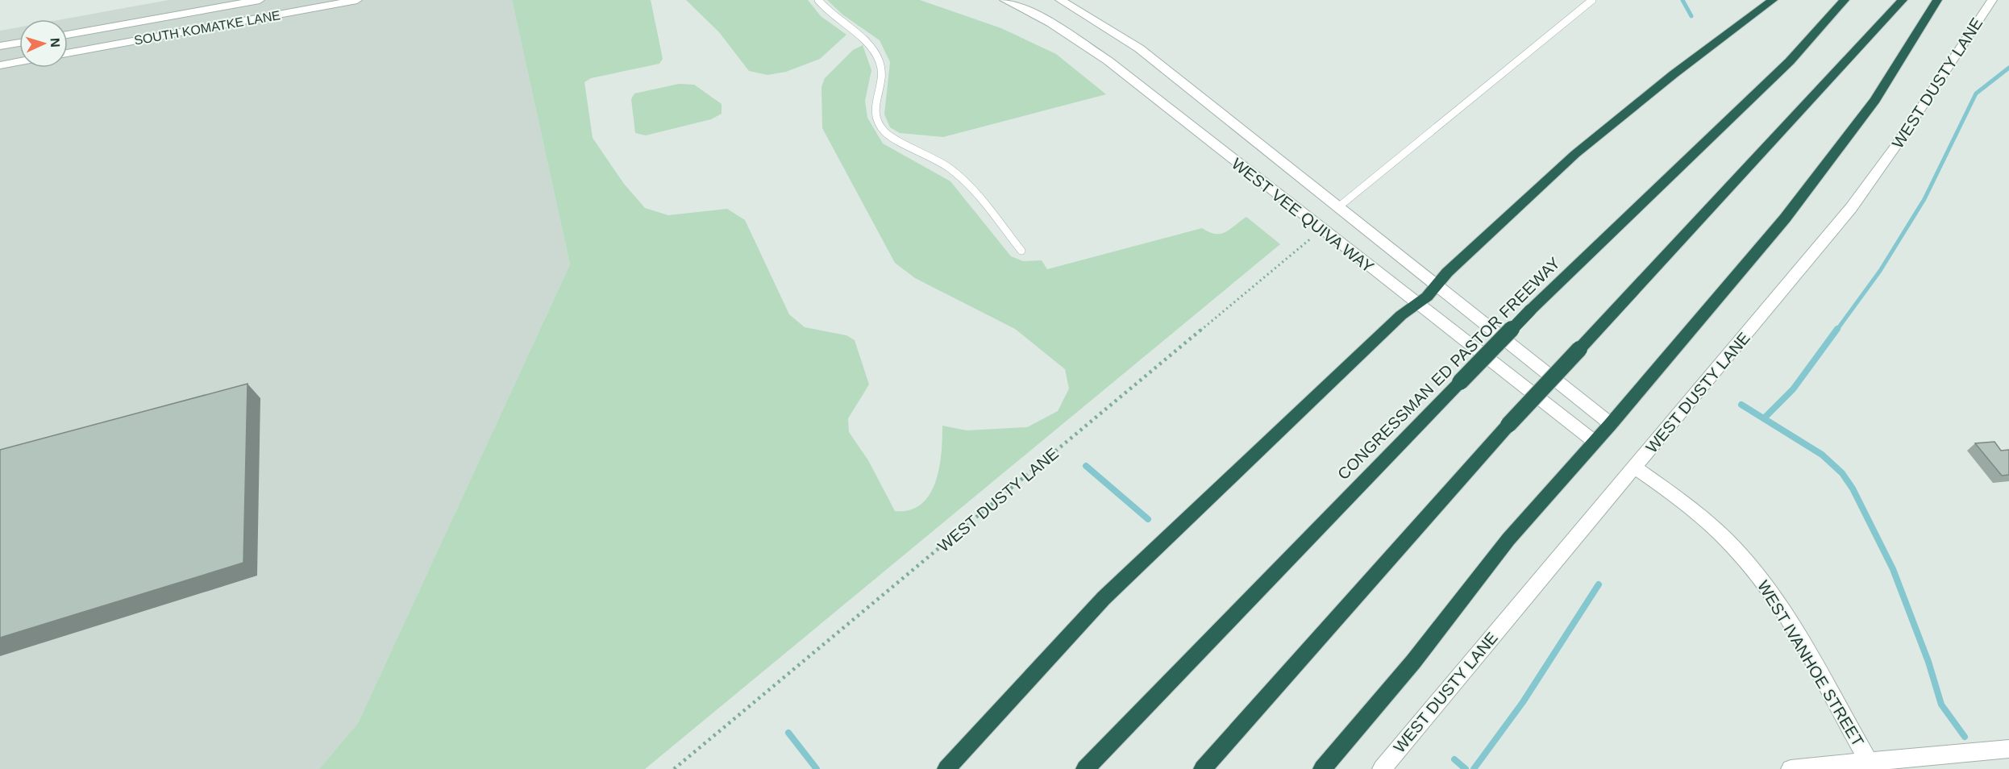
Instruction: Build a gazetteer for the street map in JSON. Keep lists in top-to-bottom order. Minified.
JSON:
{"streets":{"highway":["CONGRESSMAN ED PASTOR FREEWAY"],"street":["SOUTH KOMATKE LANE","WEST DUSTY LANE","WEST VEE QUIVA WAY","WEST IVANHOE STREET"]},"crossings":[["WEST DUSTY LANE","WEST VEE QUIVA WAY"],["WEST DUSTY LANE","WEST IVANHOE STREET"]],"north":"right"}
